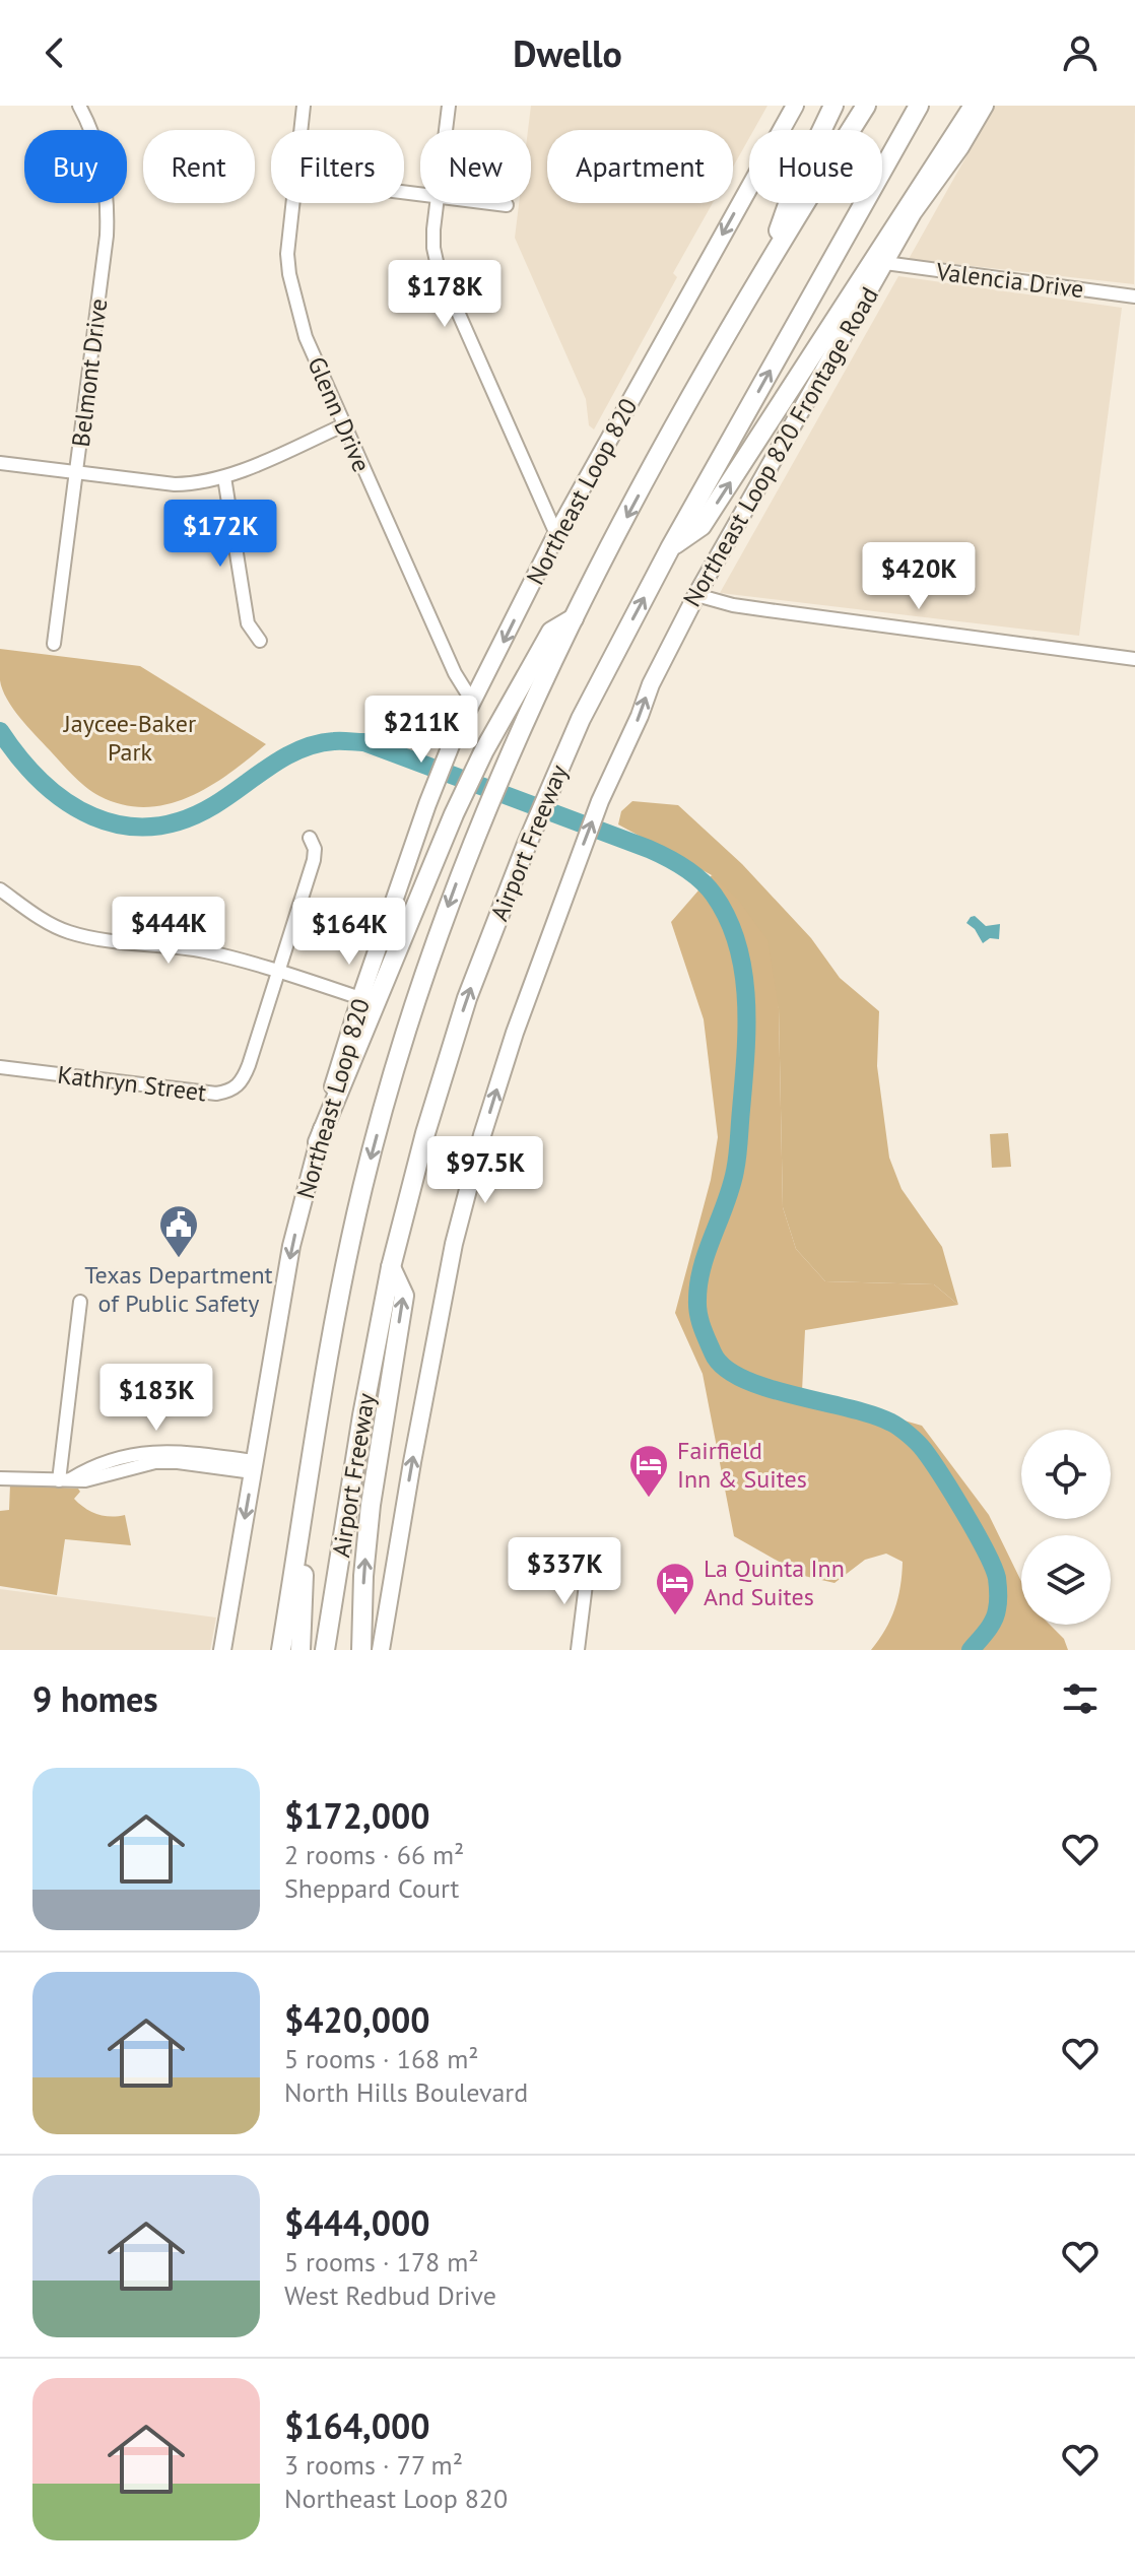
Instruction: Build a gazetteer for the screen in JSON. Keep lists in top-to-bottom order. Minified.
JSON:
{"streets":{"highway":["Airport Freeway"],"main road":["Northeast Loop 820 Frontage Road","Northeast Loop 820"],"street":["Valencia Drive","Belmont Drive","Glenn Drive","Kathryn Street"]},"crossings":[["Valencia Drive","Northeast Loop 820 Frontage Road"],["Glenn Drive","Northeast Loop 820"]],"one_way":["Northeast Loop 820 Frontage Road","Northeast Loop 820"],"parks":["Jaycee-Baker Park"],"places":{"public building":["Texas Department of Public Safety"],"hotel":["Fairfield Inn & Suites","La Quinta Inn And Suites"]},"page":{"header":"Dwello","chip":["Buy","Rent","Filters","New","Apartment","House"],"price":["$178K","$172K","$420K","$211K","$444K","$164K","$97.5K","$183K","$337K"],"heading":"9 homes","list":[{"name":"$172,000","note":"2 rooms · 66 m² · Sheppard Court"},{"name":"$420,000","note":"5 rooms · 168 m² · North Hills Boulevard"},{"name":"$444,000","note":"5 rooms · 178 m² · West Redbud Drive"},{"name":"$164,000","note":"3 rooms · 77 m² · Northeast Loop 820"}]}}
